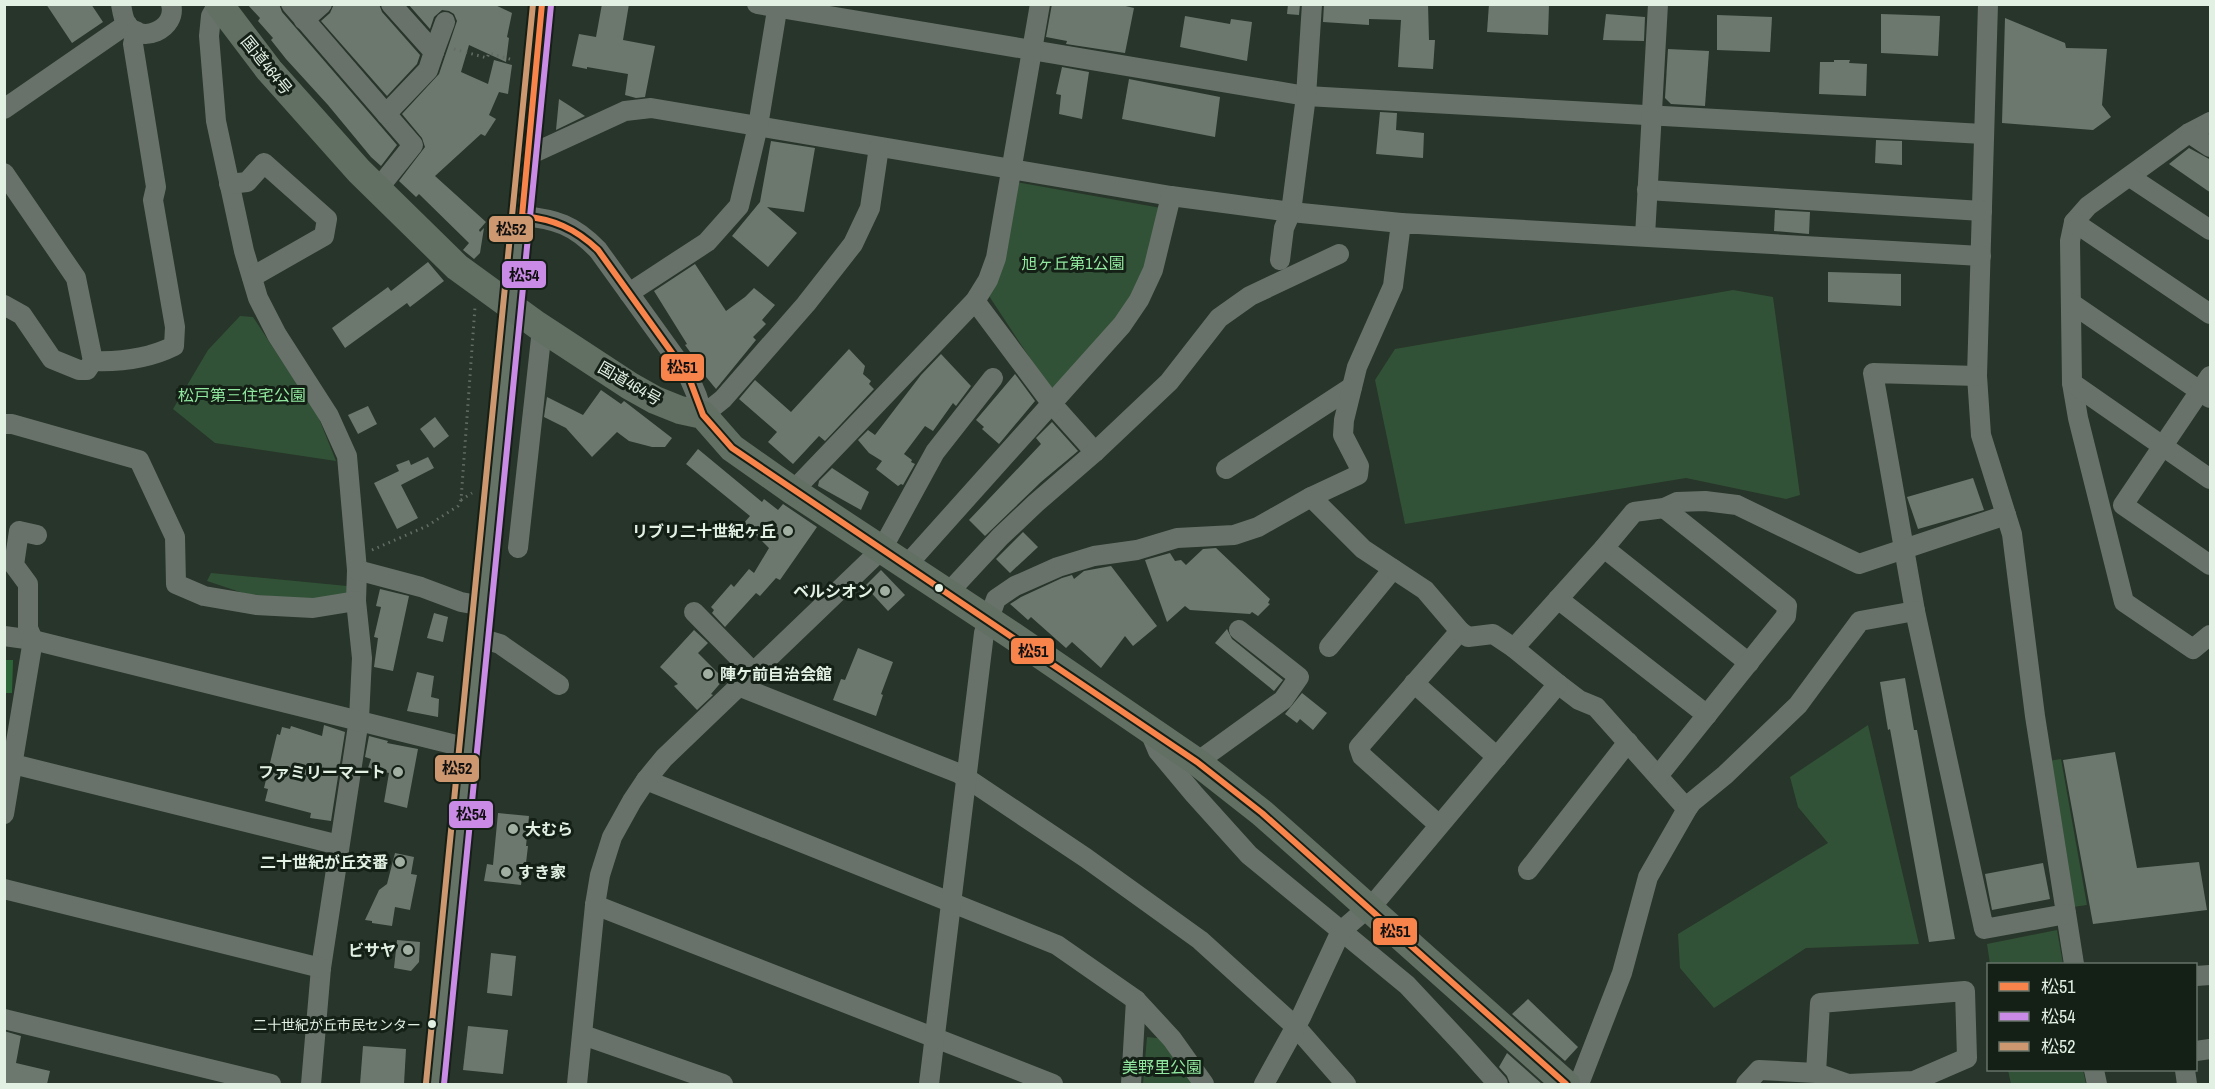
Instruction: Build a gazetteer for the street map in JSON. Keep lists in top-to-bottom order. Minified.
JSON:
{"streets":{"highway":["国道464号"]},"parks":["旭ヶ丘第1公園","松戸第三住宅公園","美野里公園"],"places":["リブリ二十世紀ヶ丘","ベルシオン","陣ケ前自治会館","ファミリーマート","大むら","二十世紀が丘交番","すき家","ビサヤ","二十世紀が丘市民センター"],"lines":["transit line 松51","transit line 松52","transit line 松54"],"legend":["松51","松54","松52"]}
